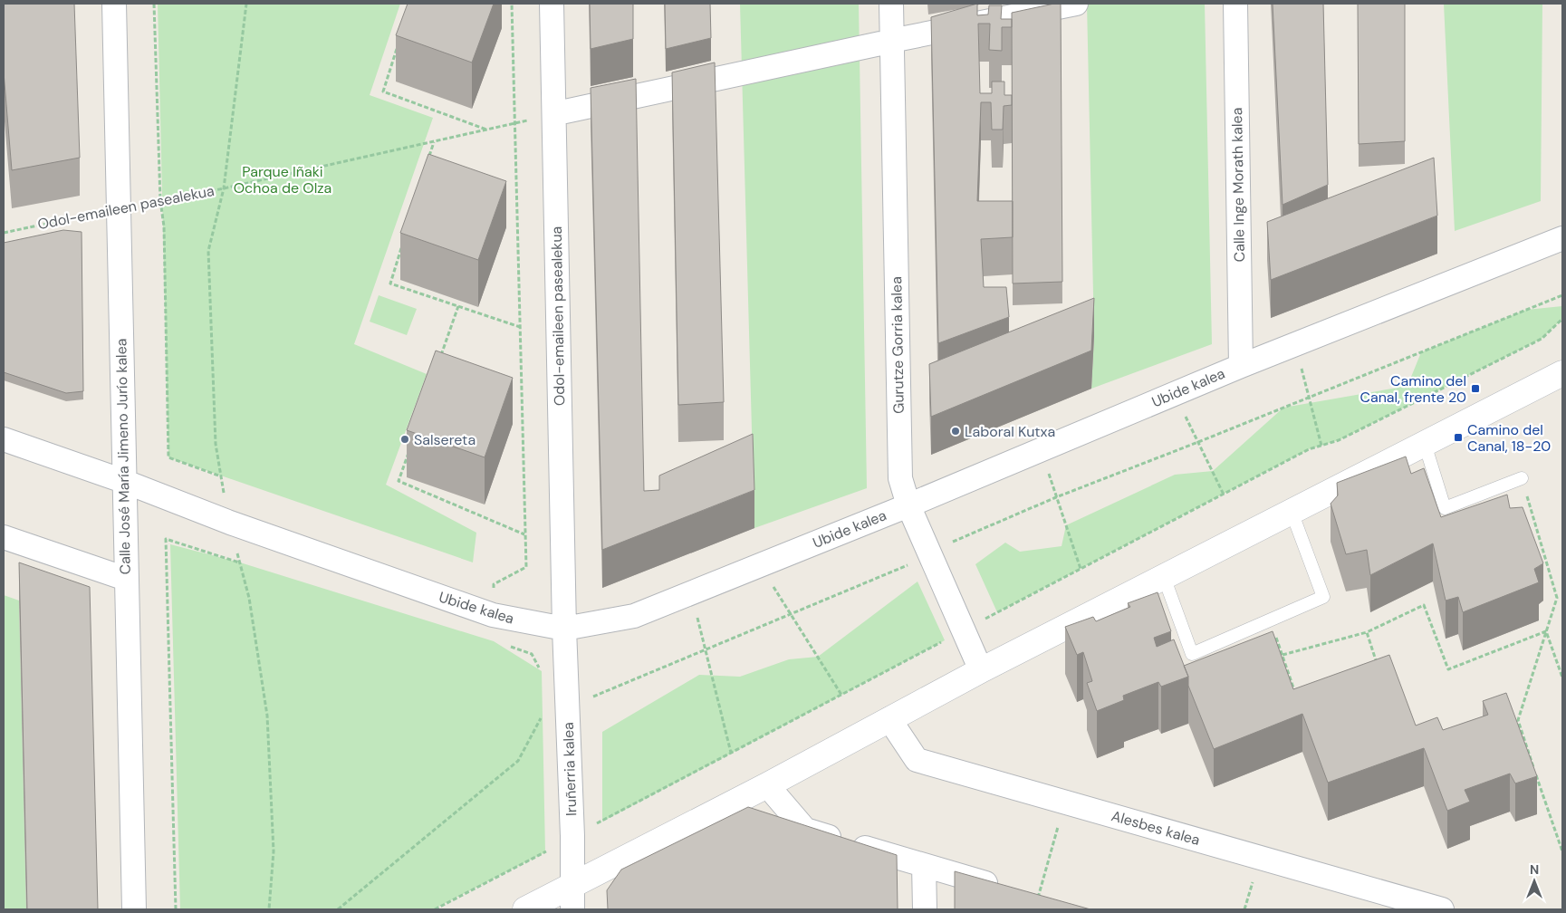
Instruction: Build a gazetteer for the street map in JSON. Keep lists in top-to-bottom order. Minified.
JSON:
{"streets":{"street":["Calle Inge Morath kalea","Odol-emaileen pasealekua","Gurutze Gorria kalea","Ubide kalea","Calle José María Jimeno Jurío kalea","Iruñerria kalea","Alesbes kalea"]},"crossings":[["Calle Inge Morath kalea","Ubide kalea"],["Odol-emaileen pasealekua","Ubide kalea"],["Odol-emaileen pasealekua","Calle José María Jimeno Jurío kalea"],["Odol-emaileen pasealekua","Iruñerria kalea"],["Gurutze Gorria kalea","Ubide kalea"],["Ubide kalea","Calle José María Jimeno Jurío kalea"],["Ubide kalea","Iruñerria kalea"]],"parks":["Parque Iñaki Ochoa de Olza"],"places":{"transit":["Camino del Canal, frente 20","Camino del Canal, 18-20"],"other":["Laboral Kutxa","Salsereta"]},"north":"top"}
